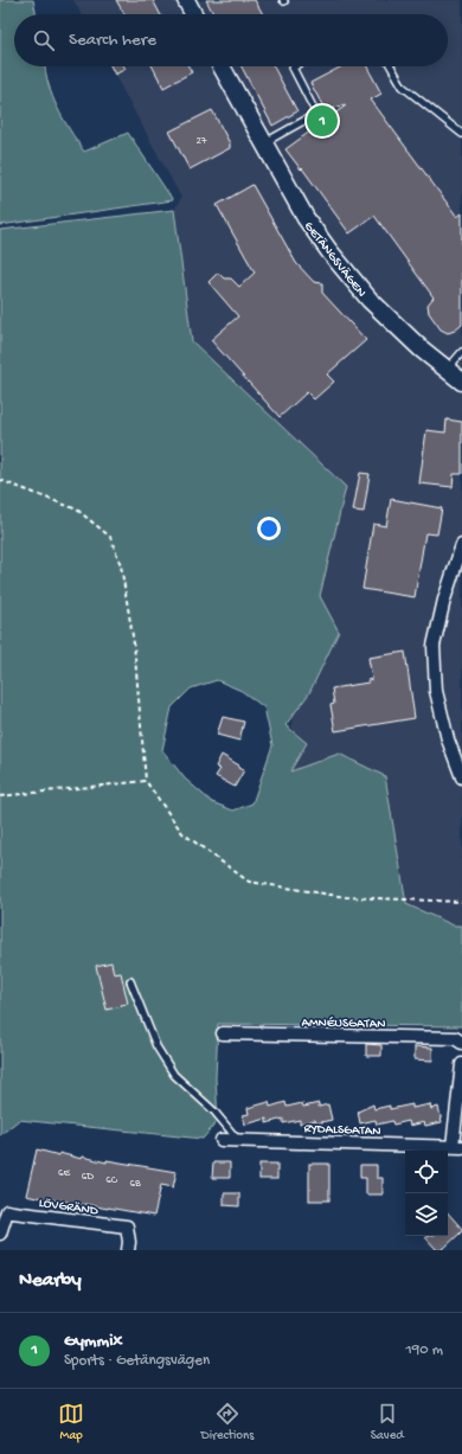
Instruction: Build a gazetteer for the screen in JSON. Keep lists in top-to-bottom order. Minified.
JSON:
{"streets":{"street":["GETÄNGSVÄGEN","AMNÉUSGATAN","RYDALSGATAN","LÖVGRÄND"]},"house_numbers":["27","6E","6D","6C","6B"],"page":{"search":"Search here","pins":"1","heading":"Nearby","list":[{"mark":"1","name":"Gymmix","note":"Sports · Getängsvägen","value":"190 m"}],"nav":["Map","Directions","Saved"]}}
